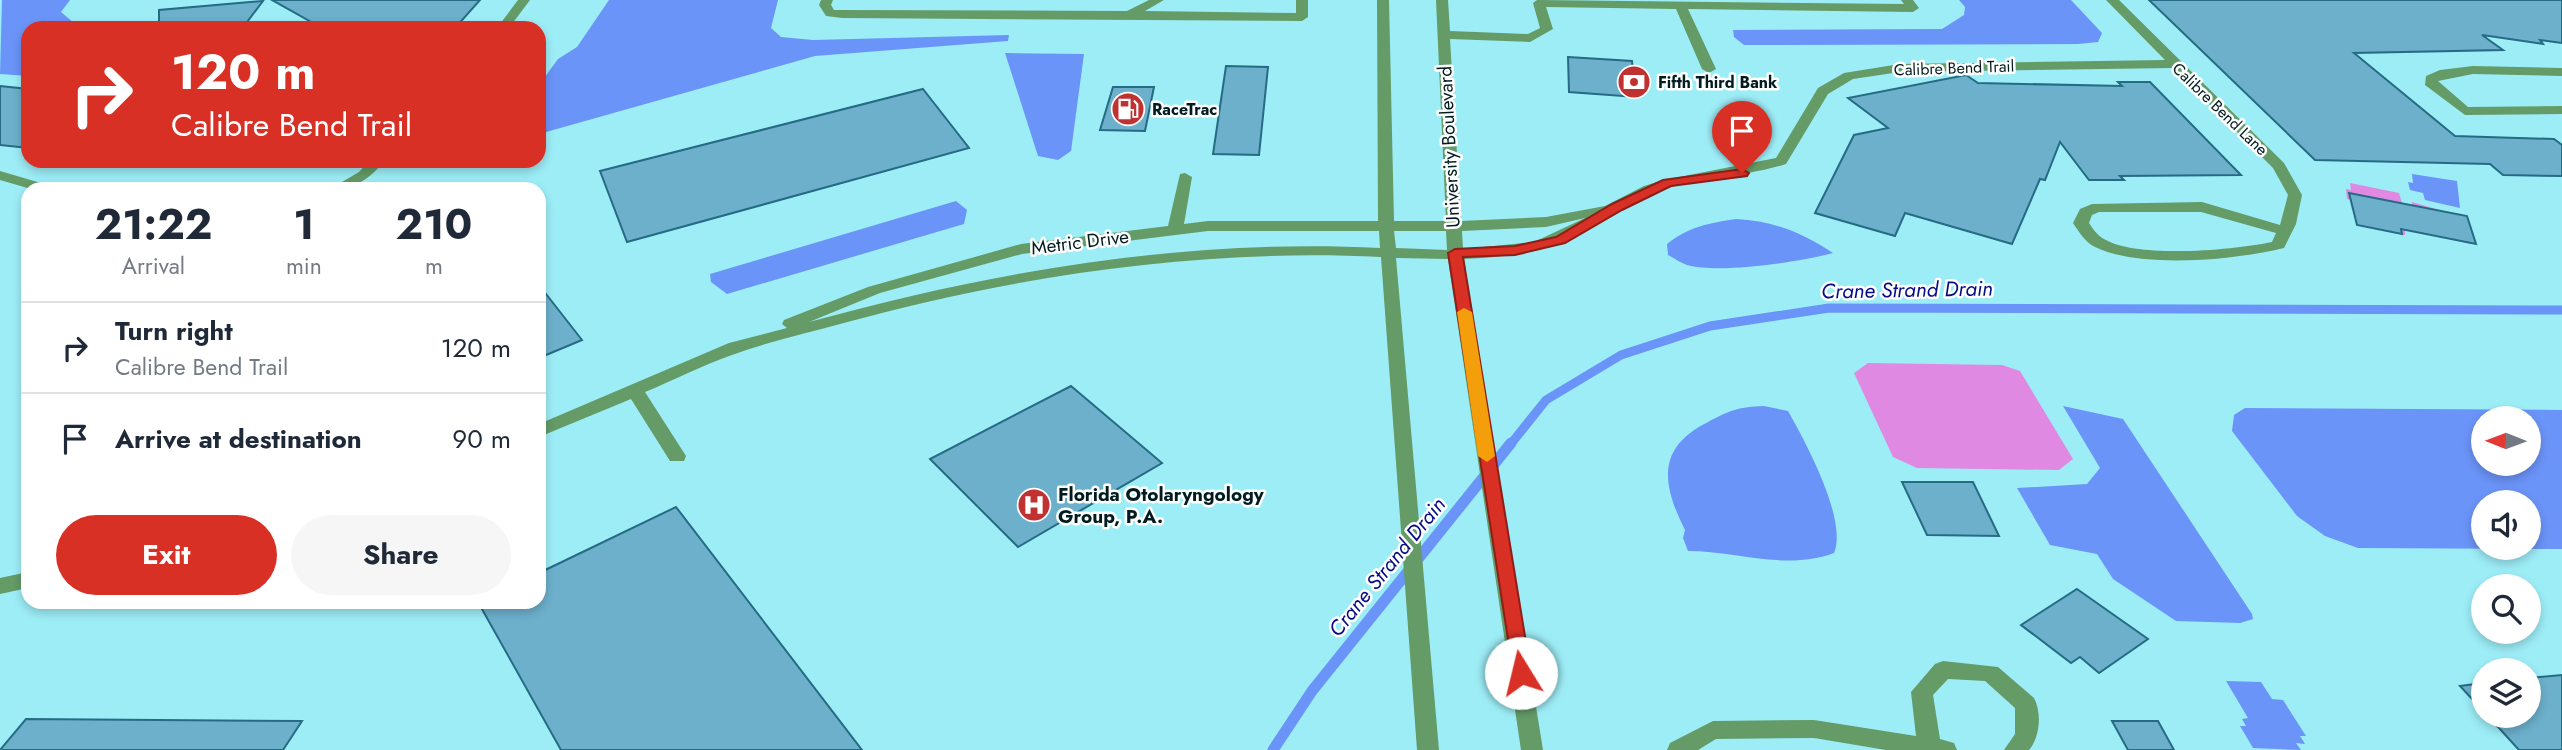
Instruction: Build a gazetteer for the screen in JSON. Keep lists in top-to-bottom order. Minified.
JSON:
{"streets":{"street":["Calibre Bend Trail","Calibre Bend Lane","University Boulevard","Metric Drive"]},"crossings":[["Calibre Bend Trail","Calibre Bend Lane"],["Calibre Bend Trail","University Boulevard"],["Calibre Bend Trail","Metric Drive"],["University Boulevard","Metric Drive"]],"water":["Crane Strand Drain"],"places":{"bank":["Fifth Third Bank"],"fuel station":["RaceTrac"],"hospital":["Florida Otolaryngology Group, P.A."]},"north":"left","page":{"turn":["120 m","Calibre Bend Trail"],"eta":["21:22","Arrival","1","min","210","m"],"list":[{"name":"Turn right","note":"Calibre Bend Trail","value":"120 m"},{"name":"Arrive at destination","value":"90 m"}],"buttons":["Exit","Share"]}}
